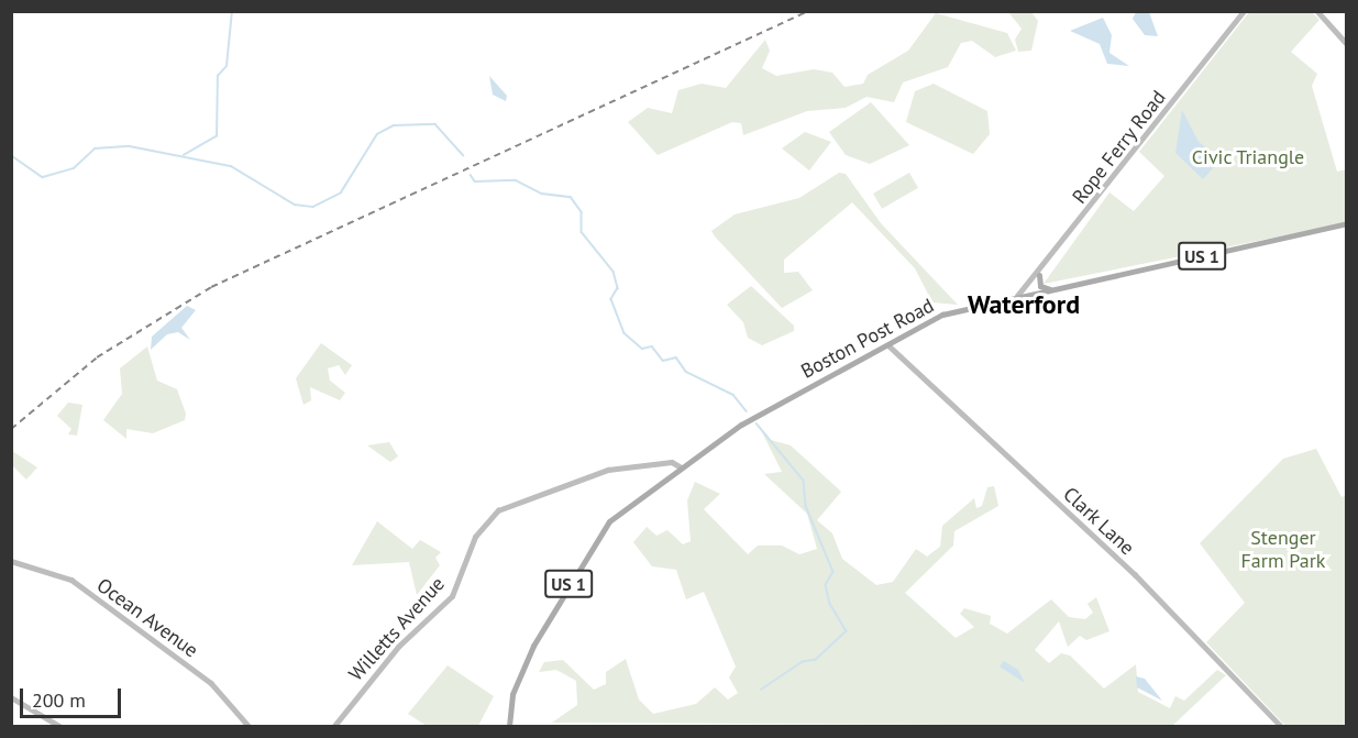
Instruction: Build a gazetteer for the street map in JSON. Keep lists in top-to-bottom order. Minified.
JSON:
{"streets":{"main road":["Rope Ferry Road","US 1","Boston Post Road","Clark Lane","Ocean Avenue","Willetts Avenue"]},"crossings":[["Rope Ferry Road","Boston Post Road"],["Boston Post Road","Clark Lane"],["Boston Post Road","Willetts Avenue"]],"districts":["Waterford"],"parks":["Civic Triangle","Stenger Farm Park"],"scale_bar":"200 m"}
